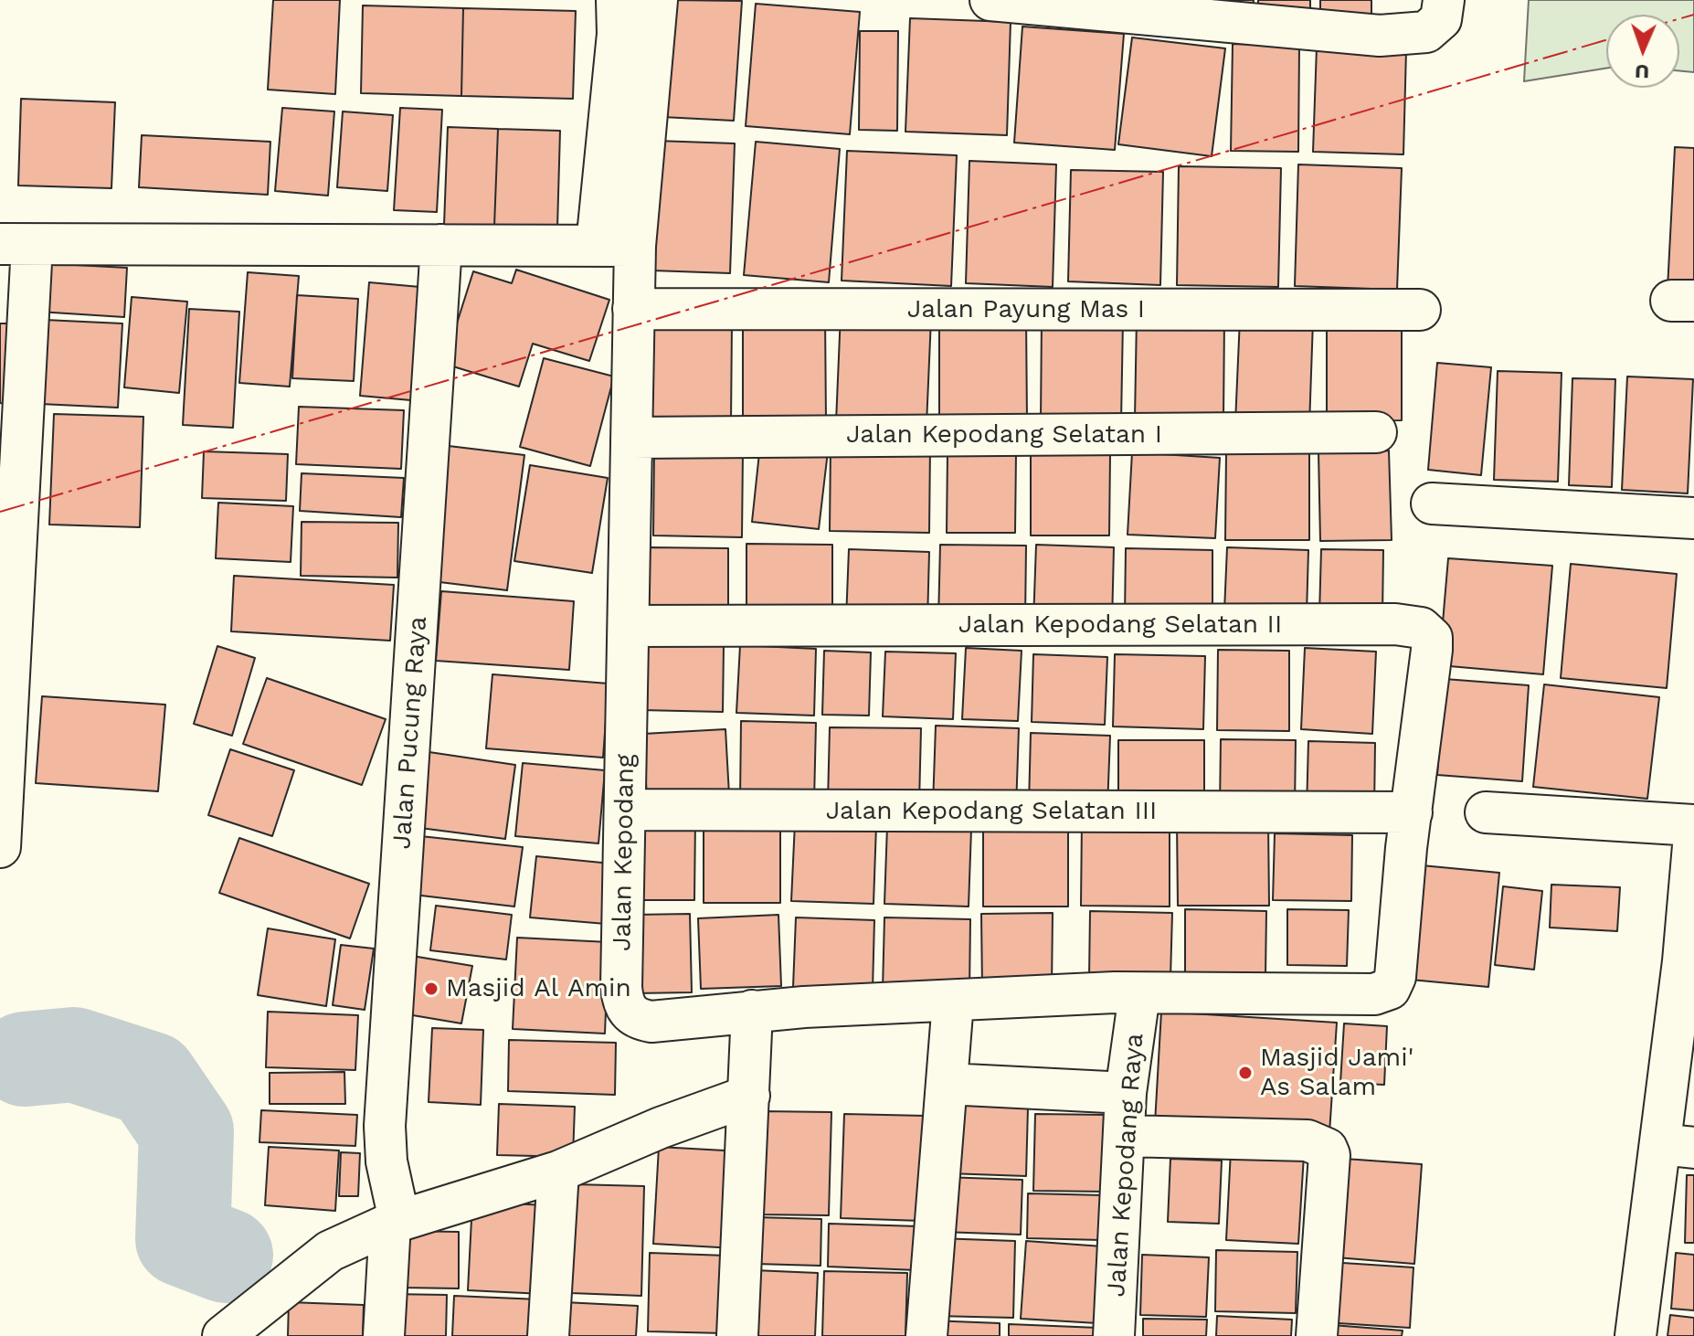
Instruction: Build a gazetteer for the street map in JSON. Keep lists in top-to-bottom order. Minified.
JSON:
{"streets":{"street":["Jalan Payung Mas I","Jalan Kepodang Selatan I","Jalan Kepodang Selatan II","Jalan Pucung Raya","Jalan Kepodang Selatan III","Jalan Kepodang","Jalan Kepodang Raya"]},"crossings":[["Jalan Payung Mas I","Jalan Kepodang"],["Jalan Kepodang Selatan I","Jalan Kepodang"],["Jalan Kepodang Selatan II","Jalan Kepodang Selatan III"],["Jalan Kepodang Selatan II","Jalan Kepodang"],["Jalan Kepodang Selatan III","Jalan Kepodang"],["Jalan Kepodang","Jalan Kepodang Raya"]],"places":["Masjid Al Amin","Masjid Jami' As Salam"],"north":"bottom"}
